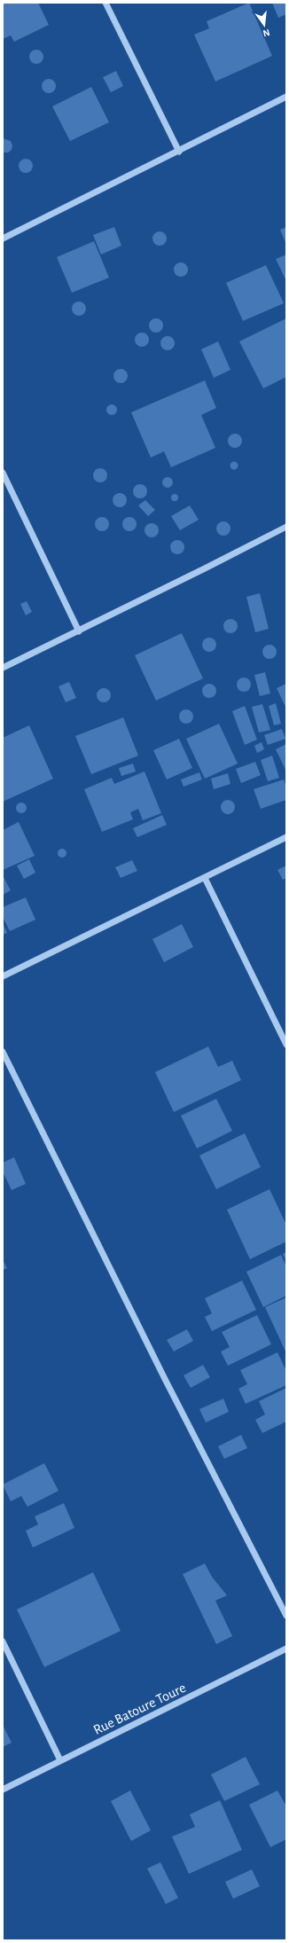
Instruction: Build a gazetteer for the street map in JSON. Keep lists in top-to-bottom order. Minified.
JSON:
{"streets":{"street":["Rue Batoure Toure"]},"north":"bottom"}
